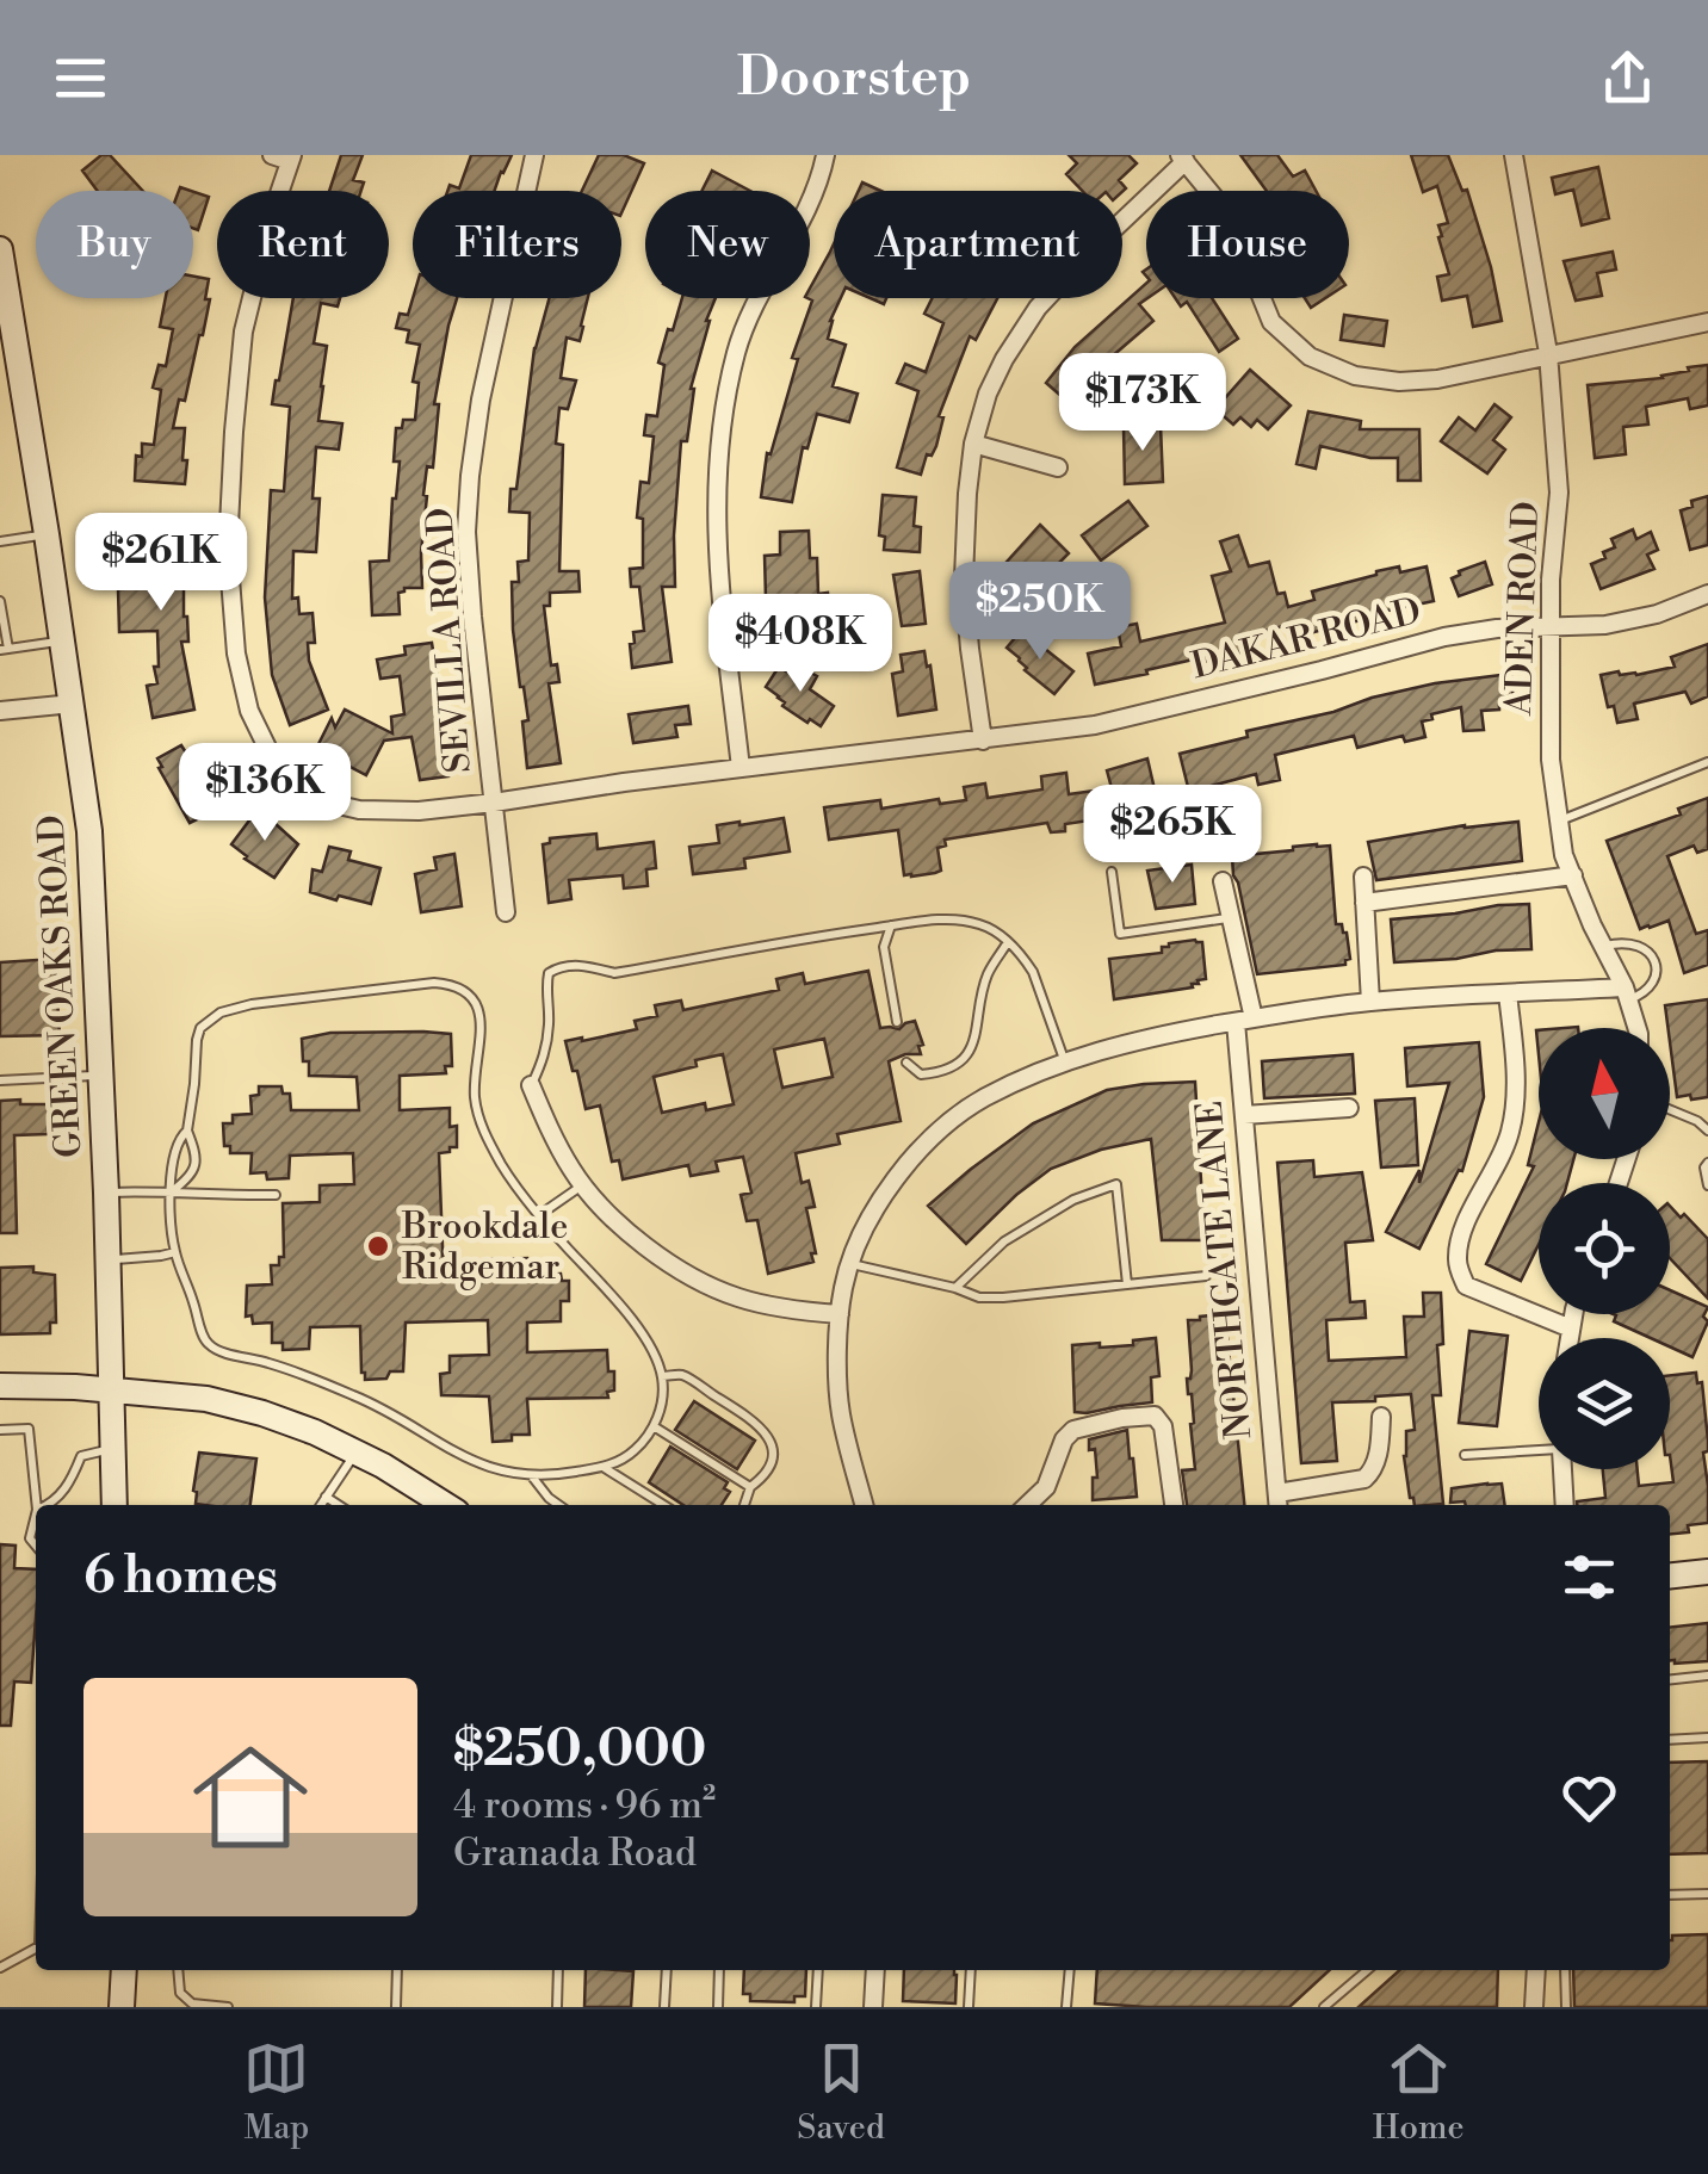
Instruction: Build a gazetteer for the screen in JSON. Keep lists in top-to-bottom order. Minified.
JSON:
{"streets":{"main road":["GREEN OAKS ROAD"],"street":["ADEN ROAD","DAKAR ROAD","SEVILLA ROAD","NORTHGATE LANE"]},"crossings":[["ADEN ROAD","DAKAR ROAD"],["DAKAR ROAD","SEVILLA ROAD"]],"places":["Brookdale Ridgemar"],"north":"top","page":{"header":"Doorstep","chip":["Buy","Rent","Filters","New","Apartment","House"],"price":["$173K","$261K","$250K","$408K","$136K","$265K"],"heading":"6 homes","list":[{"name":"$250,000","note":"4 rooms · 96 m² · Granada Road"}],"tabs":["Map","Saved","Home"]}}
